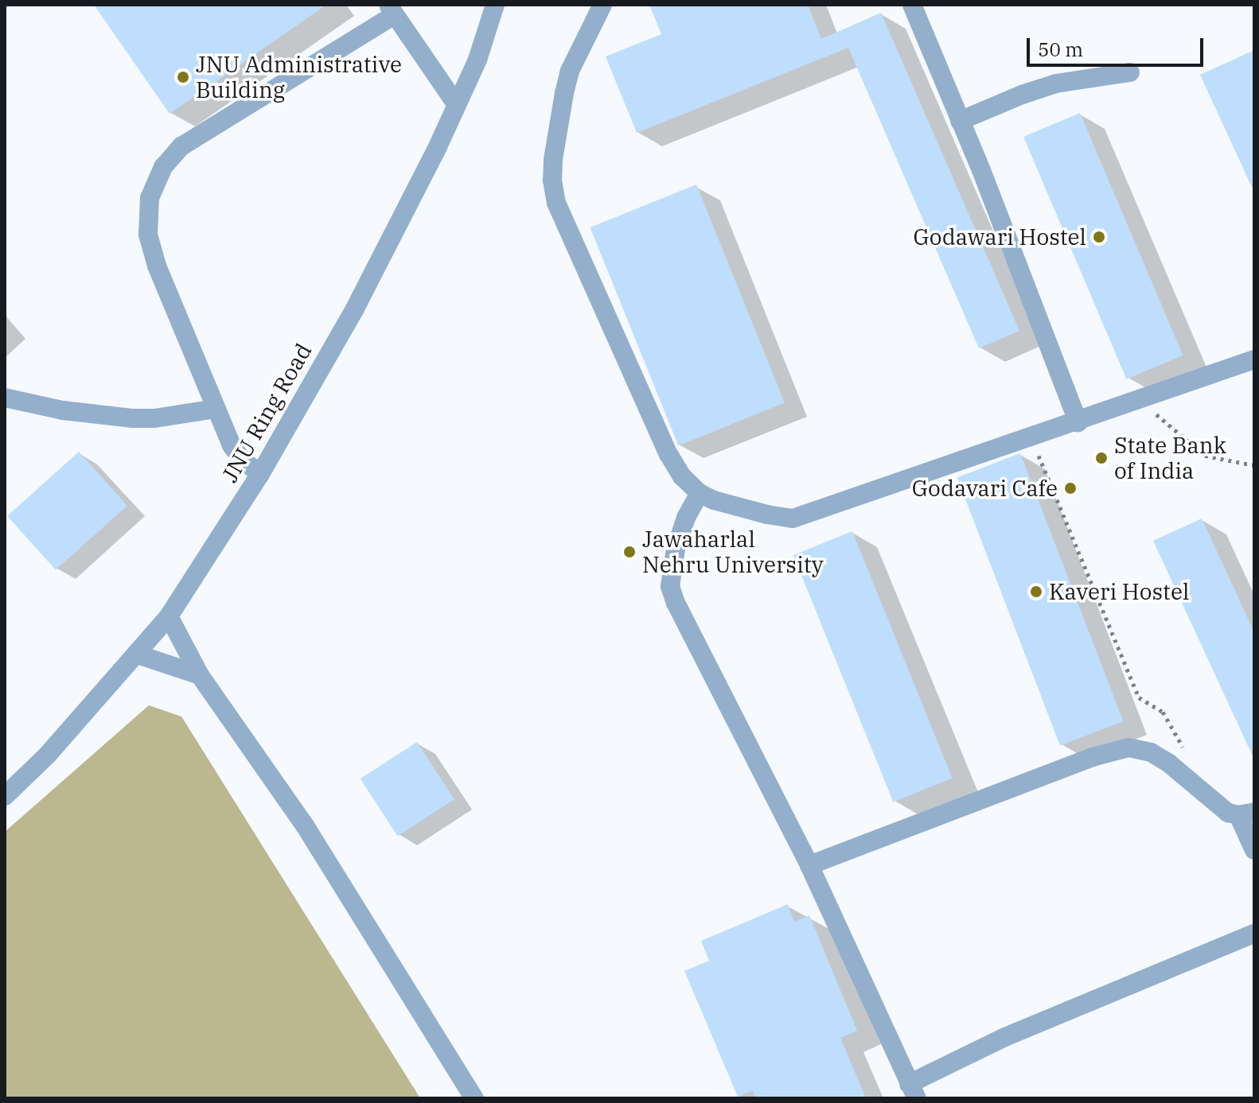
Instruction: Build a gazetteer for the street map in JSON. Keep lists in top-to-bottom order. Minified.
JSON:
{"streets":{"lane":["JNU Ring Road"]},"places":["JNU Administrative Building","Godawari Hostel","State Bank of India","Godavari Cafe","Jawaharlal Nehru University","Kaveri Hostel"],"scale_bar":"50 m"}
